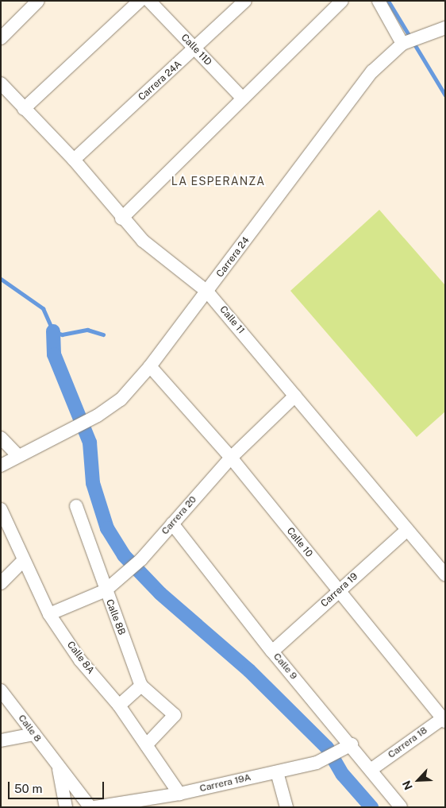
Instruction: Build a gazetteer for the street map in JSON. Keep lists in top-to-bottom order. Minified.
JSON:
{"streets":{"street":["Calle 11D","Carrera 24A","Carrera 24","Calle 11","Carrera 20","Calle 10","Carrera 19","Calle 8B","Calle 8A","Calle 9","Calle 8","Carrera 18","Carrera 19A"]},"crossings":[["Calle 11D","Carrera 24A"],["Carrera 24A","Calle 11"],["Carrera 24","Calle 11"],["Carrera 24","Calle 10"],["Calle 11","Carrera 20"],["Calle 11","Carrera 19"],["Carrera 20","Calle 10"],["Carrera 20","Calle 8B"],["Carrera 20","Calle 8A"],["Carrera 20","Calle 9"],["Calle 10","Carrera 19"],["Calle 10","Carrera 18"],["Carrera 19","Calle 9"],["Calle 8B","Calle 8A"],["Calle 8A","Carrera 19A"],["Calle 9","Carrera 18"],["Calle 9","Carrera 19A"]],"districts":["LA ESPERANZA"],"scale_bar":"50 m","north":"bottom left"}
